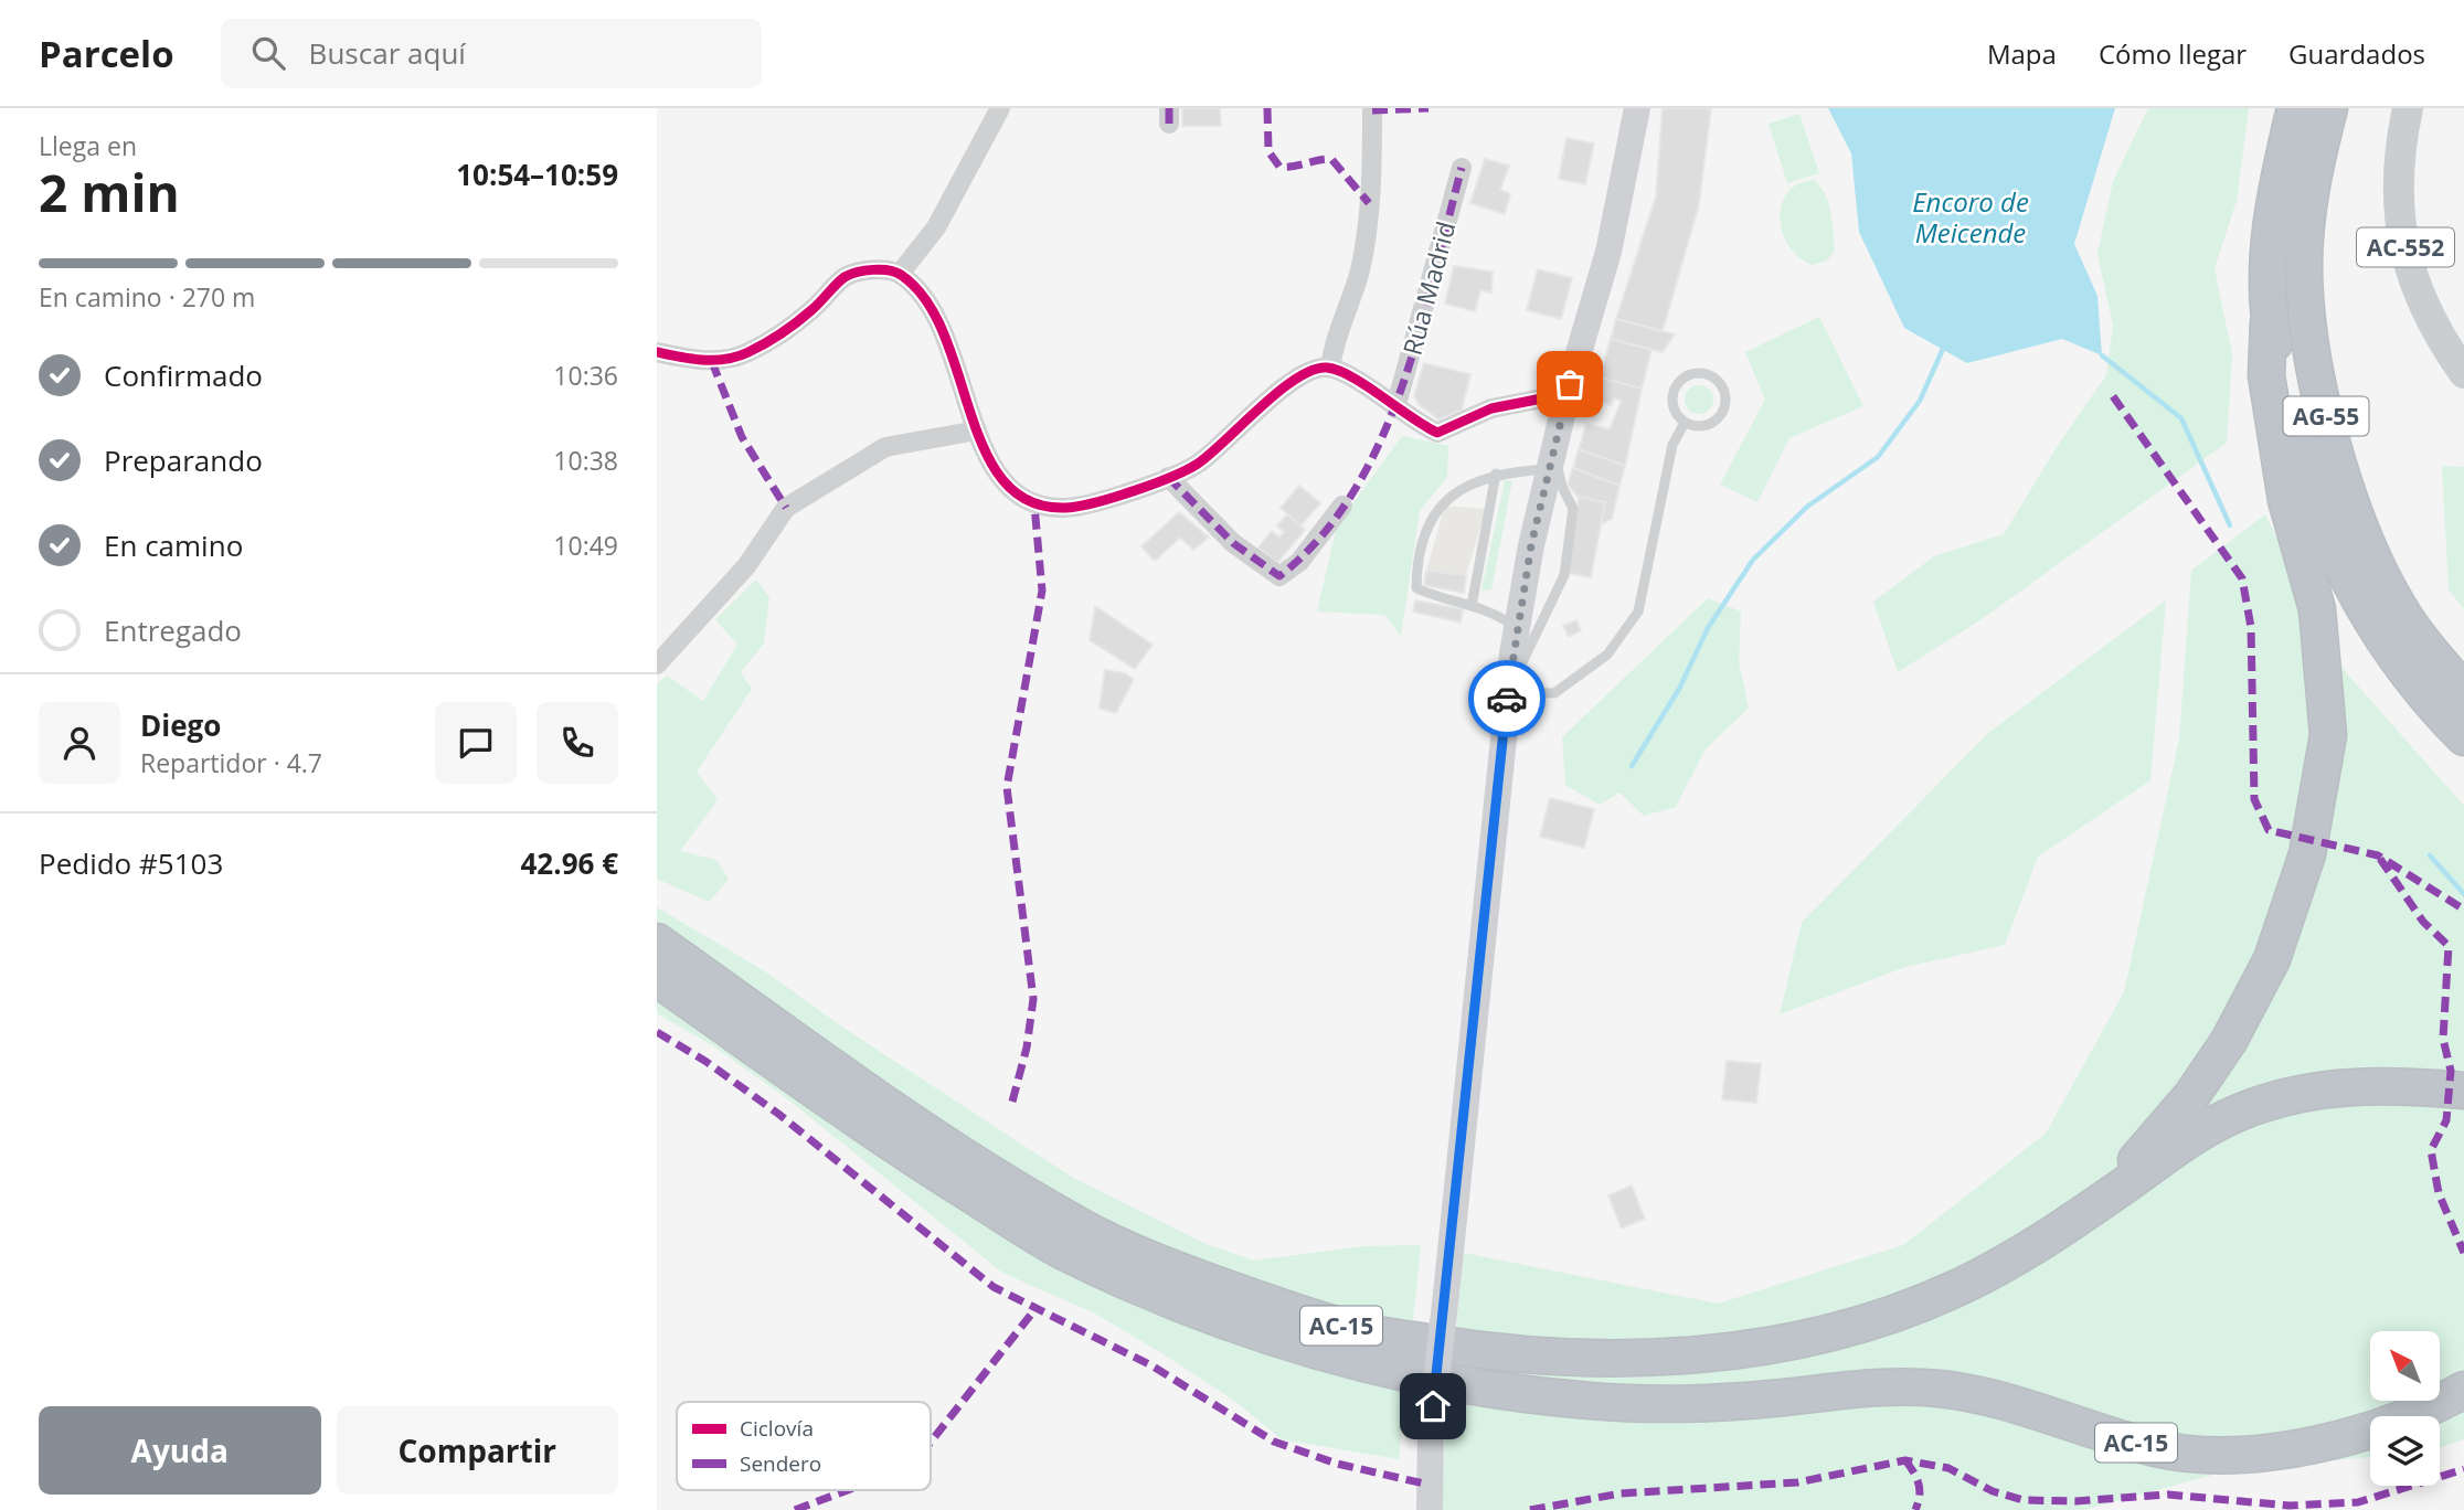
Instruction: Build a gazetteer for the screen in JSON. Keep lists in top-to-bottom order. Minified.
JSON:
{"streets":{"highway":["AG-55","AC-15"],"main road":["AC-552"],"street":["Rúa Madrid"]},"water":["Encoro de Meicende"],"legend":["Ciclovía","Sendero"],"north":"top left","page":{"header":"Parcelo","search":"Buscar aquí","nav":["Mapa","Cómo llegar","Guardados"],"heading":["2 min","Llega en","10:54–10:59"],"panel":["Diego","Repartidor · 4.7","Pedido #5103","42.96 €"],"bar":"En camino · 270 m","list":[["Confirmado","10:36"],["Preparando","10:38"],["En camino","10:49"],"Entregado"],"buttons":["Ayuda","Compartir"]}}
